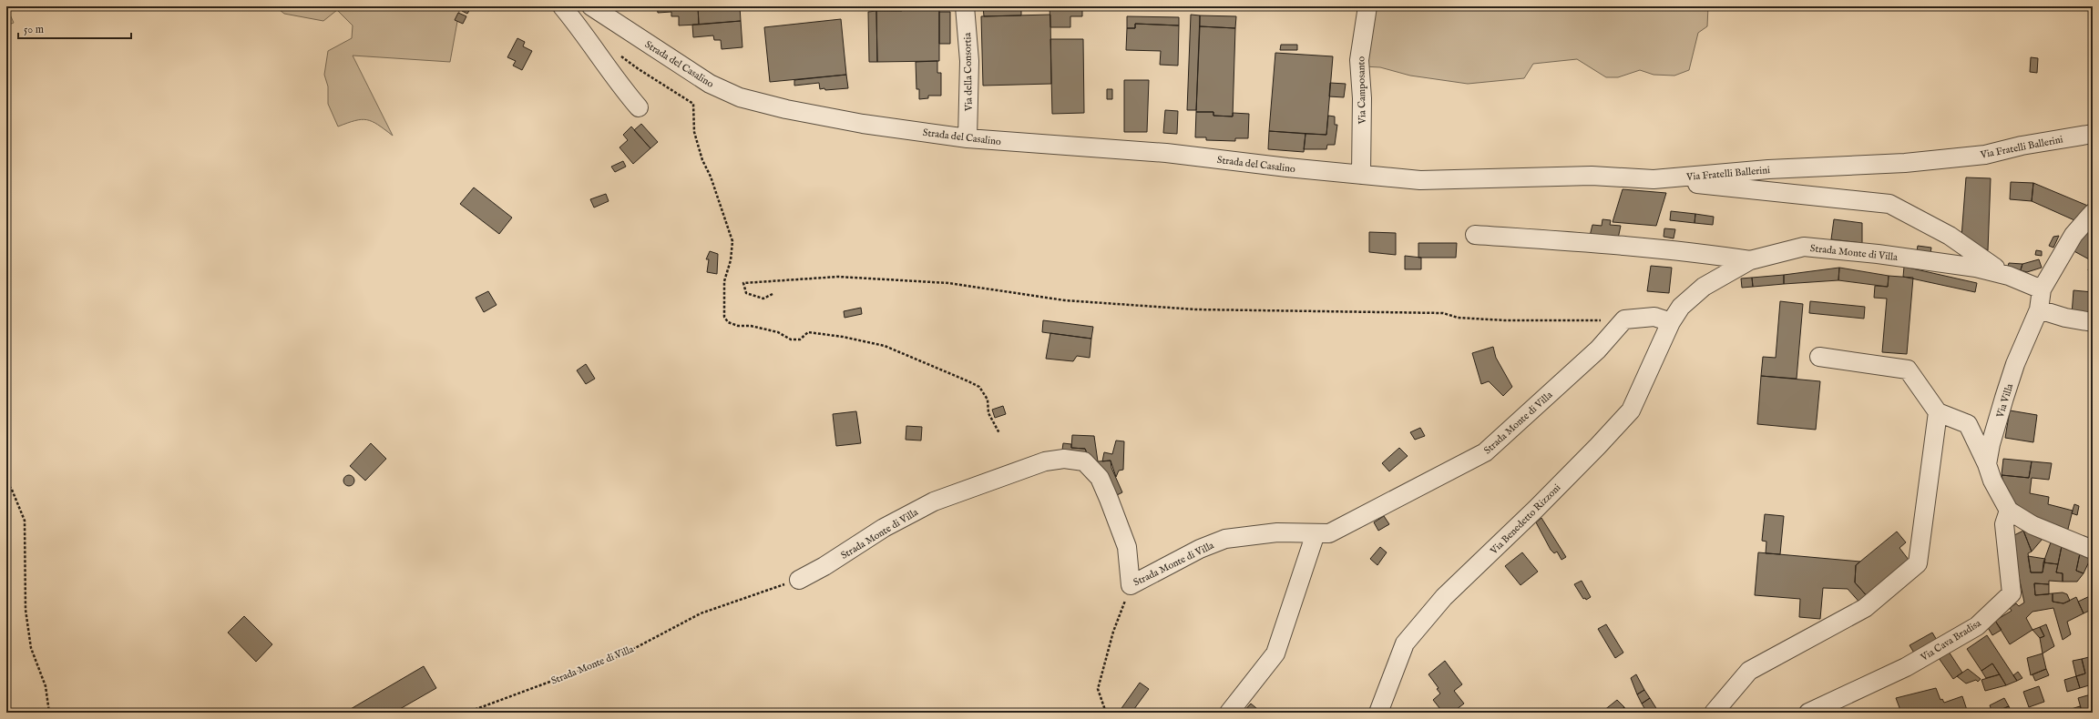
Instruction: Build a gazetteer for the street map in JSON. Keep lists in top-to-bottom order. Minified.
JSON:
{"streets":{"street":["Strada del Casalino","Via della Consortia","Via Camposanto","Via Fratelli Ballerini","Strada Monte di Villa","Via Villa","Via Benedetto Rizzoni","Via Cava Bradisa"]},"crossings":[["Strada del Casalino","Via della Consortia"],["Strada del Casalino","Via Camposanto"],["Strada del Casalino","Via Fratelli Ballerini"],["Via Camposanto","Via Fratelli Ballerini"],["Via Fratelli Ballerini","Strada Monte di Villa"],["Strada Monte di Villa","Via Villa"],["Strada Monte di Villa","Via Benedetto Rizzoni"],["Via Villa","Via Cava Bradisa"]],"scale_bar":"50 m"}
